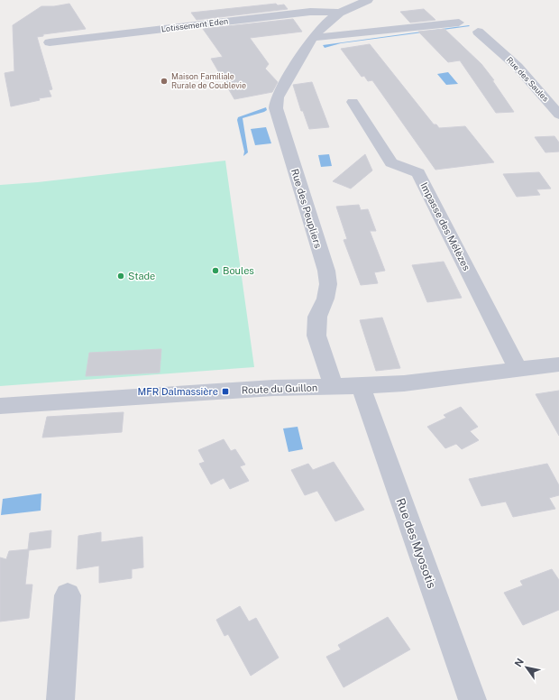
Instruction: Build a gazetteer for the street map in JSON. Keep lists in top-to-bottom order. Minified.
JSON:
{"streets":{"street":["Lotissement Eden","Rue des Saules","Rue des Peupliers","Impasse des Mélèzes","Route du Guillon","Rue des Myosotis"]},"crossings":[["Lotissement Eden","Rue des Peupliers"],["Rue des Peupliers","Route du Guillon"],["Impasse des Mélèzes","Route du Guillon"],["Route du Guillon","Rue des Myosotis"]],"places":{"other":["Maison Familiale Rurale de Coublevie","Boules","Stade"],"transit":["MFR Dalmassière"]},"north":"top left"}
